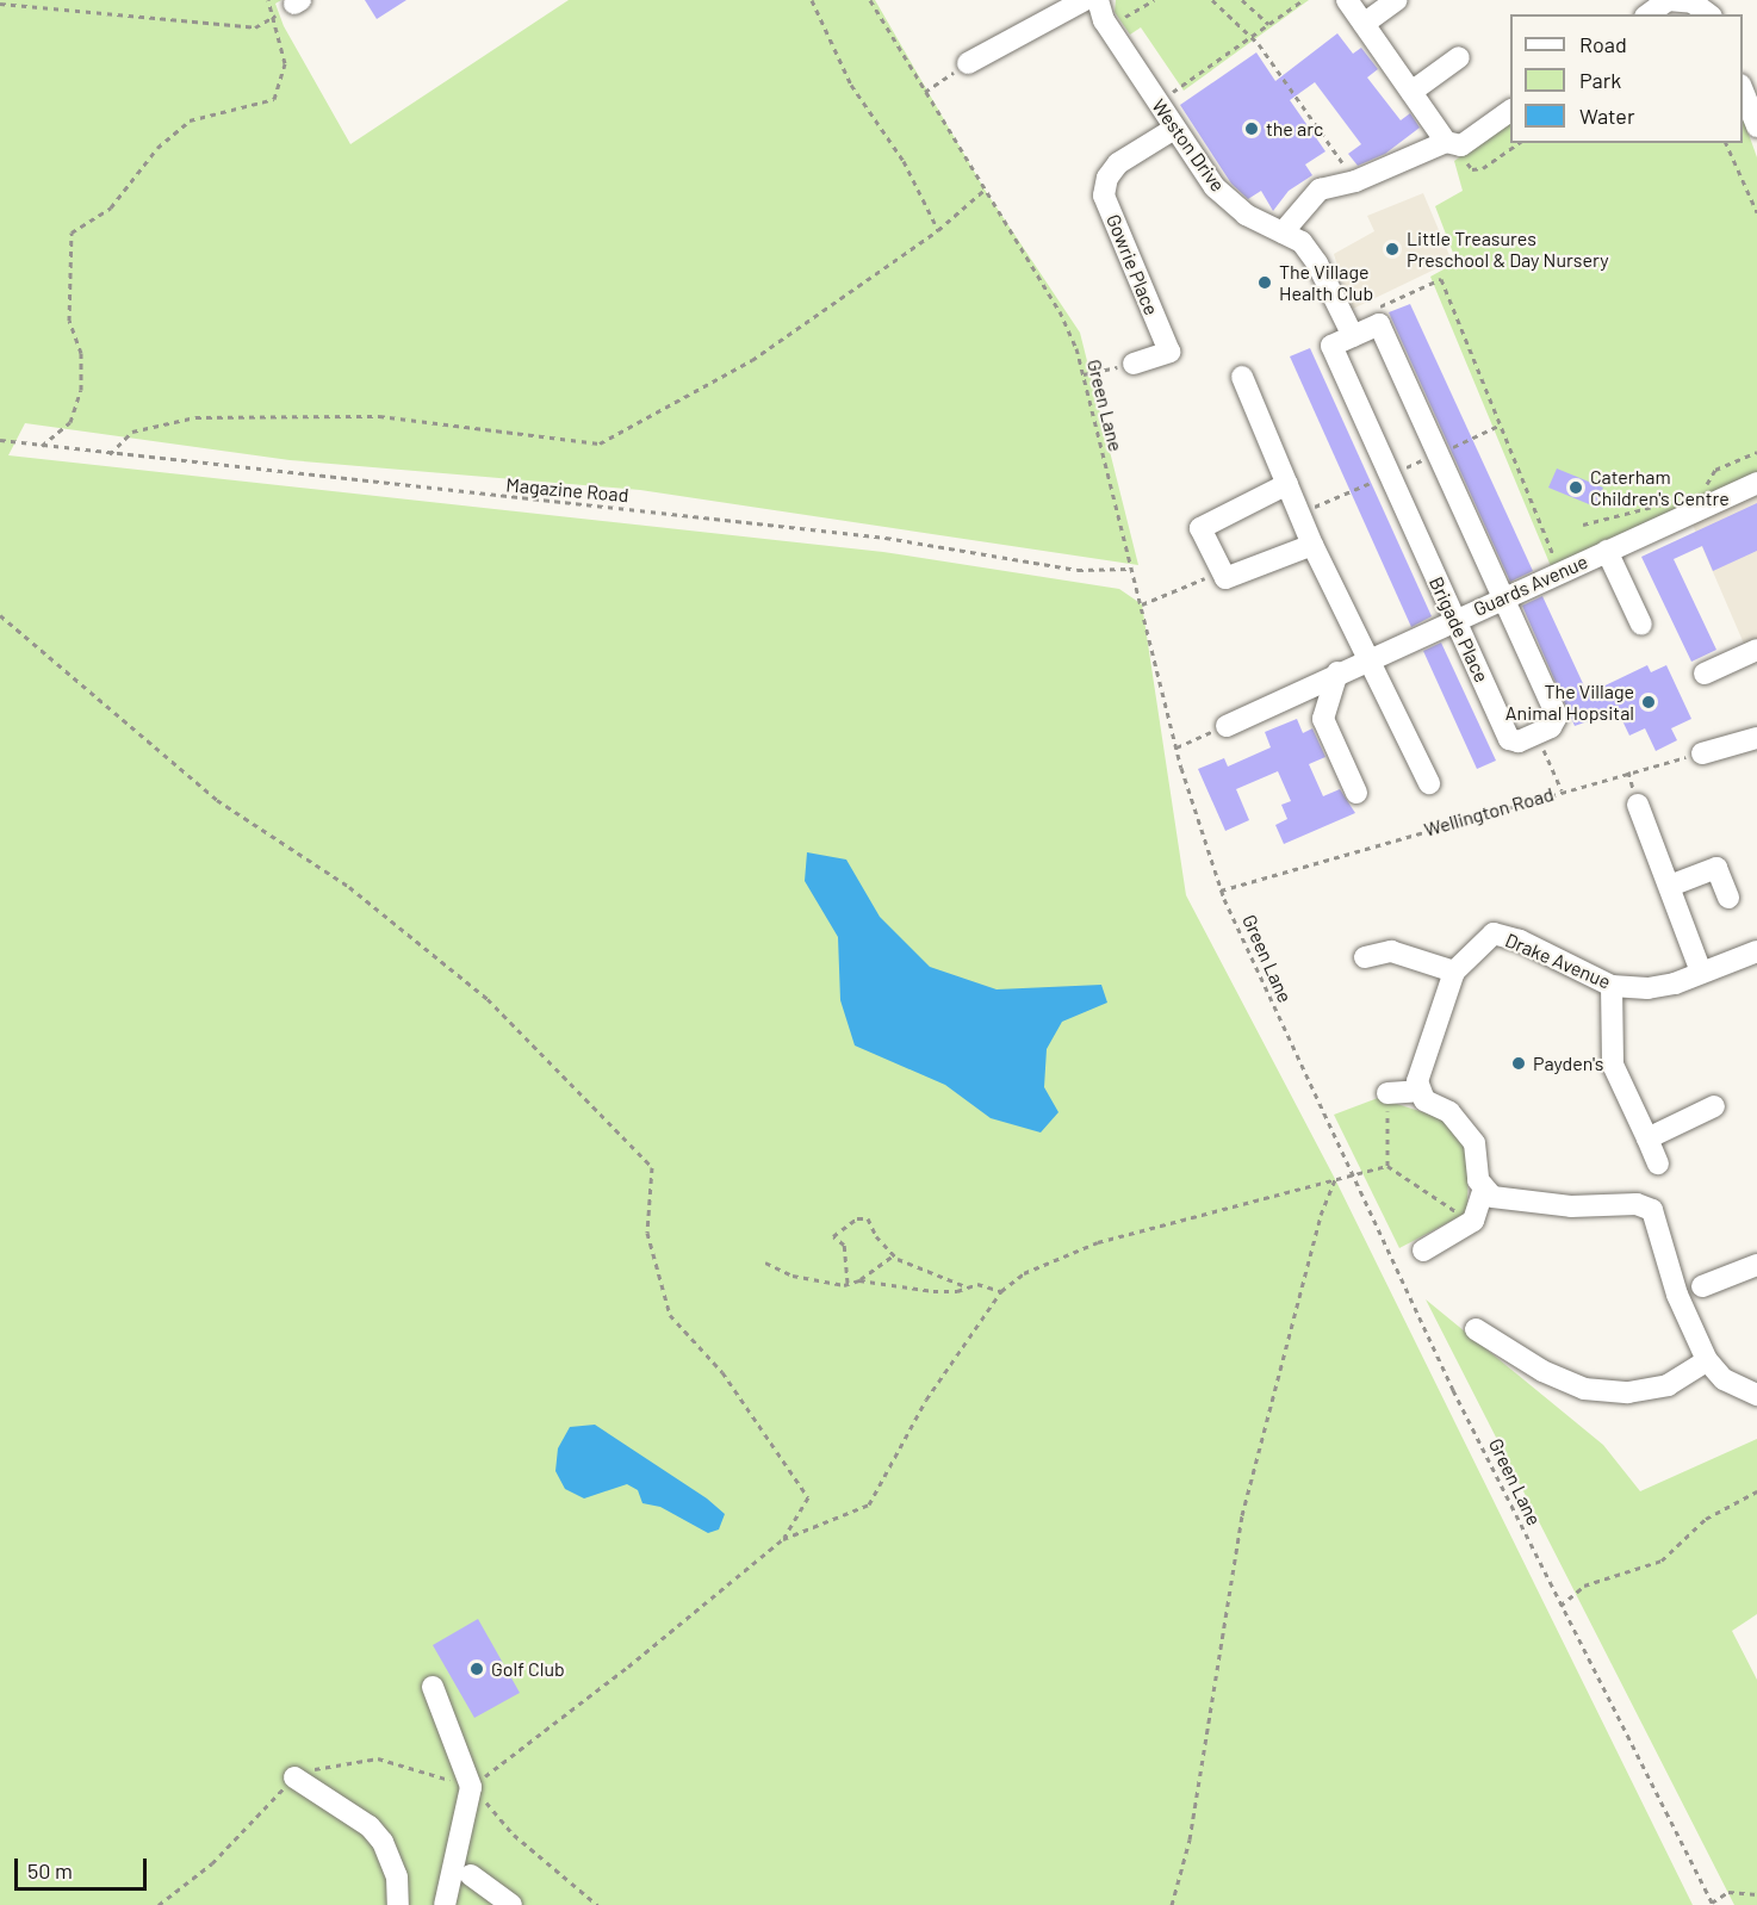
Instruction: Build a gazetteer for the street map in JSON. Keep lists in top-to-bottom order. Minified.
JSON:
{"streets":{"street":["Weston Drive","Gowrie Place","Guards Avenue","Brigade Place","Drake Avenue"],"path":["Green Lane","Magazine Road","Wellington Road"]},"crossings":[["Weston Drive","Gowrie Place"],["Weston Drive","Brigade Place"],["Green Lane","Magazine Road"],["Green Lane","Wellington Road"],["Guards Avenue","Brigade Place"]],"places":["the arc","Little Treasures Preschool & Day Nursery","The Village Health Club","Caterham Children's Centre","The Village Animal Hopsital","Payden's","Golf Club"],"legend":["Road","Park","Water"],"scale_bar":"50 m"}
